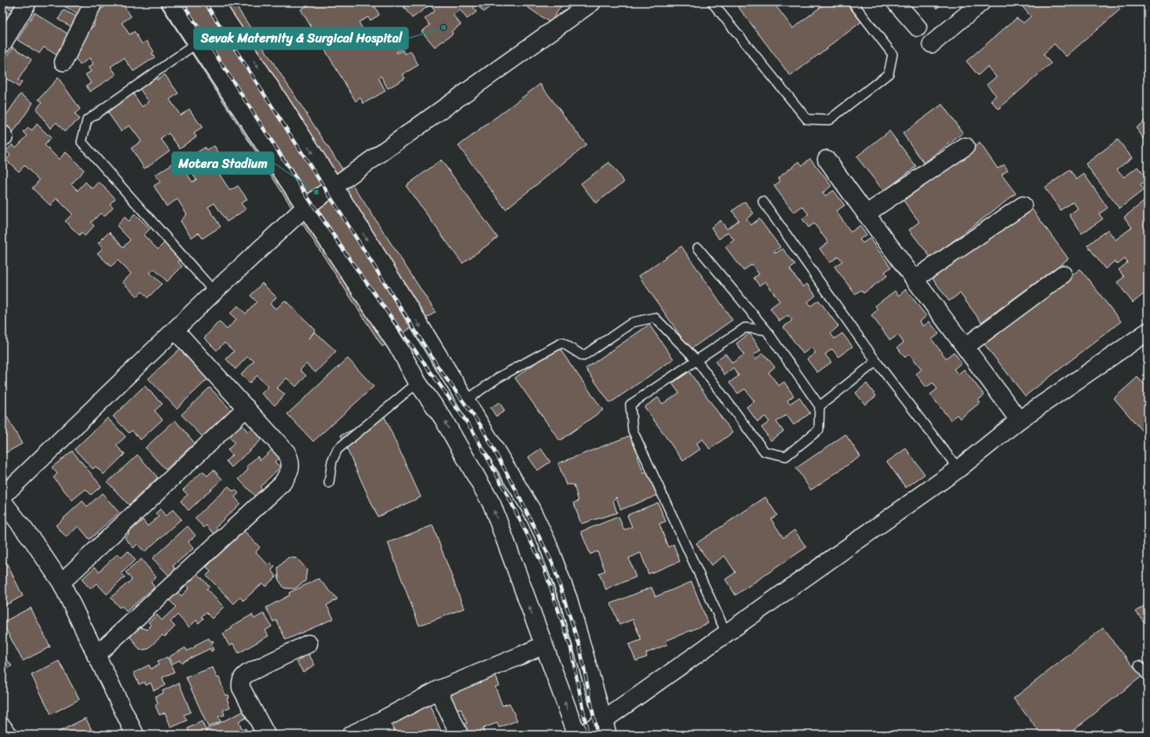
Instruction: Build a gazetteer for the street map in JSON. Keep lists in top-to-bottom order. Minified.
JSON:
{"places":["Sevak Maternity & Surgical Hospital","Motera Stadium"]}
